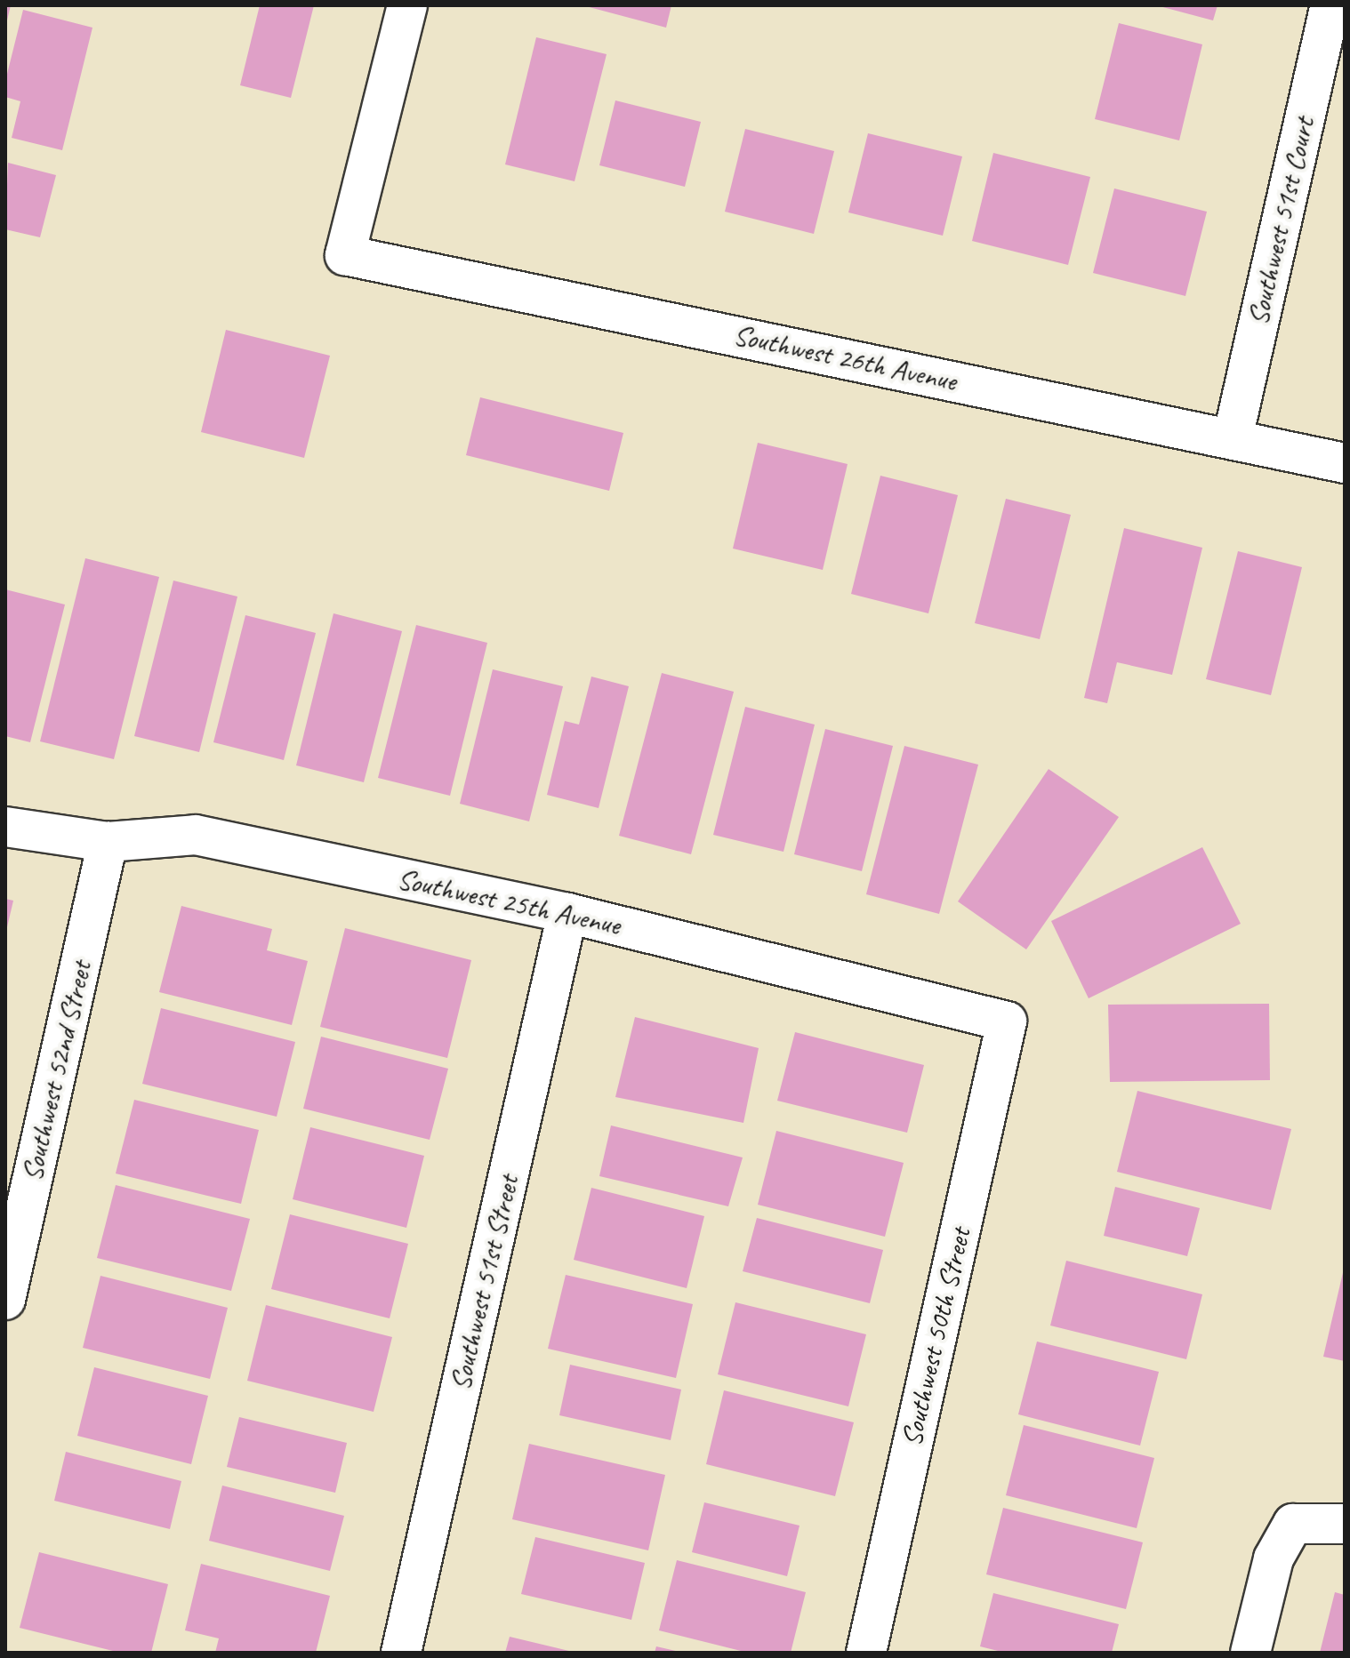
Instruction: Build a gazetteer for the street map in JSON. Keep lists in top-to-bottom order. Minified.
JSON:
{"streets":{"street":["Southwest 51st Court","Southwest 26th Avenue","Southwest 25th Avenue","Southwest 52nd Street","Southwest 51st Street","Southwest 50th Street"]},"crossings":[["Southwest 51st Court","Southwest 26th Avenue"],["Southwest 25th Avenue","Southwest 52nd Street"],["Southwest 25th Avenue","Southwest 51st Street"],["Southwest 25th Avenue","Southwest 50th Street"]]}
